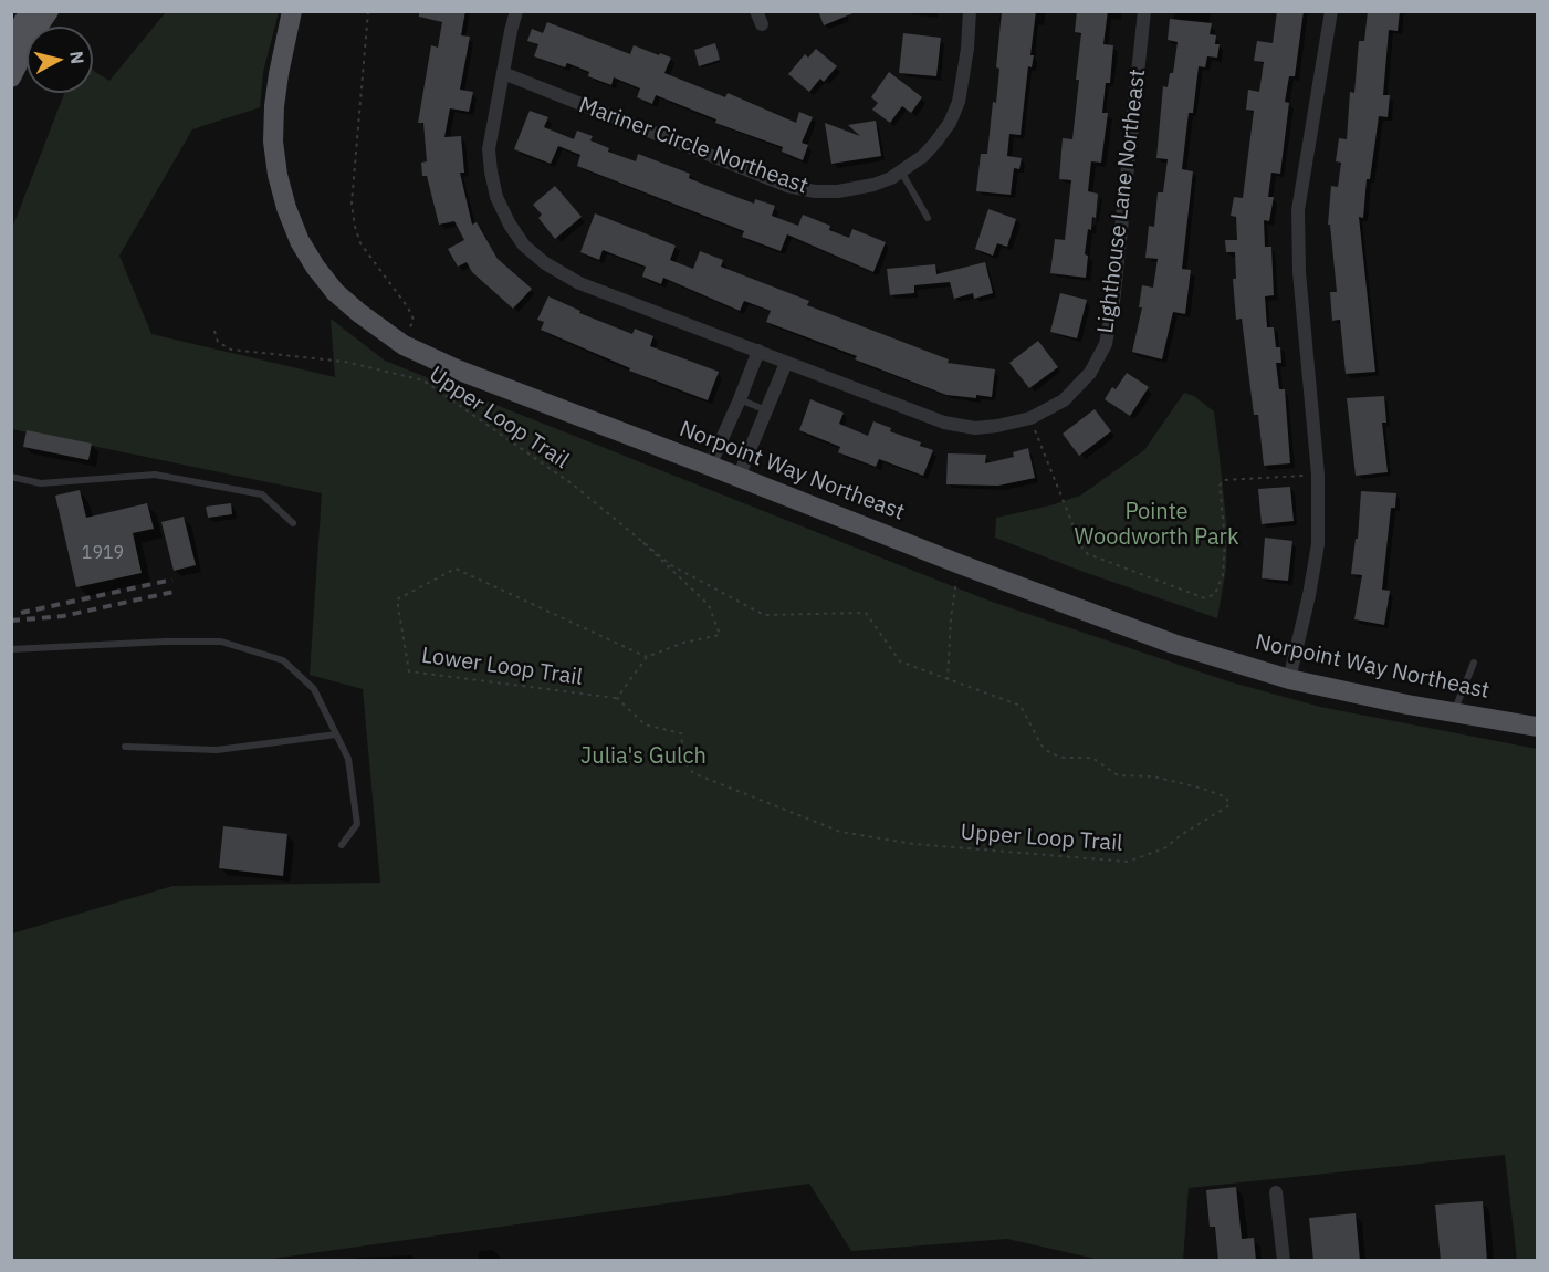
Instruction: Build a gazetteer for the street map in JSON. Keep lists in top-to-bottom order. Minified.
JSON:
{"streets":{"main road":["Norpoint Way Northeast"],"street":["Mariner Circle Northeast","Lighthouse Lane Northeast"],"path":["Upper Loop Trail","Lower Loop Trail"]},"crossings":[["Mariner Circle Northeast","Lighthouse Lane Northeast"],["Upper Loop Trail","Lower Loop Trail"]],"parks":["Pointe Woodworth Park","Julia's Gulch"],"house_numbers":["1919"],"north":"right"}
